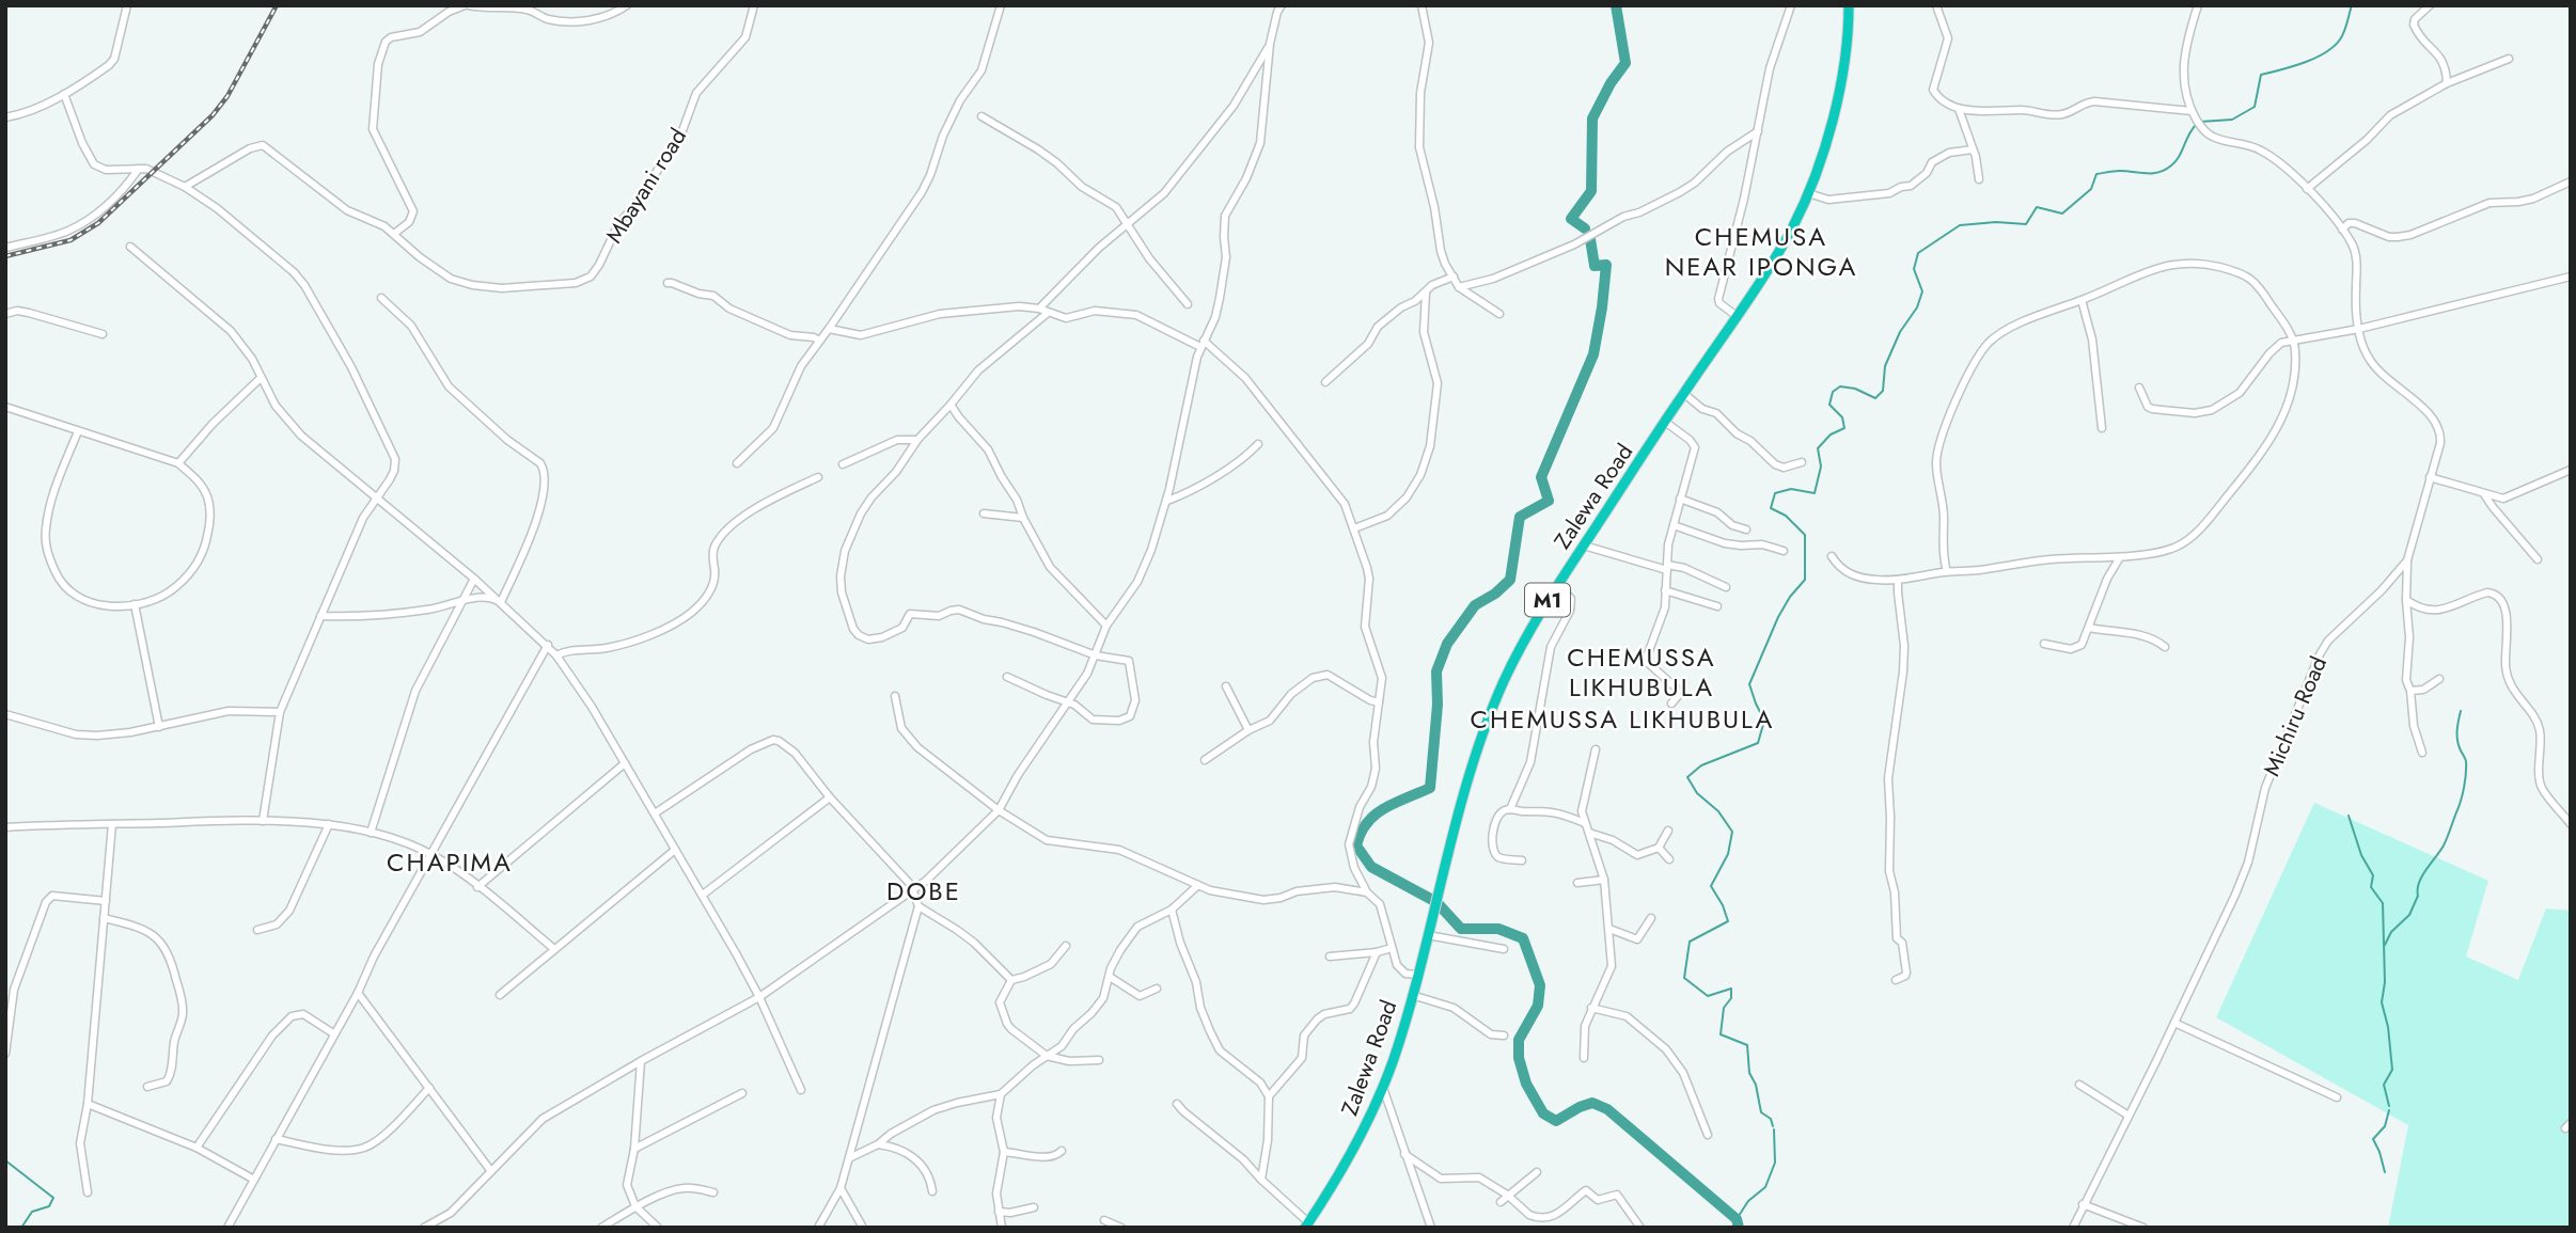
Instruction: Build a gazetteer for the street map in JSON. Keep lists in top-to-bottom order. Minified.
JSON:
{"streets":{"highway":["Zalewa Road","M1"],"street":["Mbayani road","Michiru Road"]},"districts":["CHEMUSA NEAR IPONGA","CHEMUSSA LIKHUBULA","CHEMUSSA LIKHUBULA","CHAPIMA","DOBE"]}
